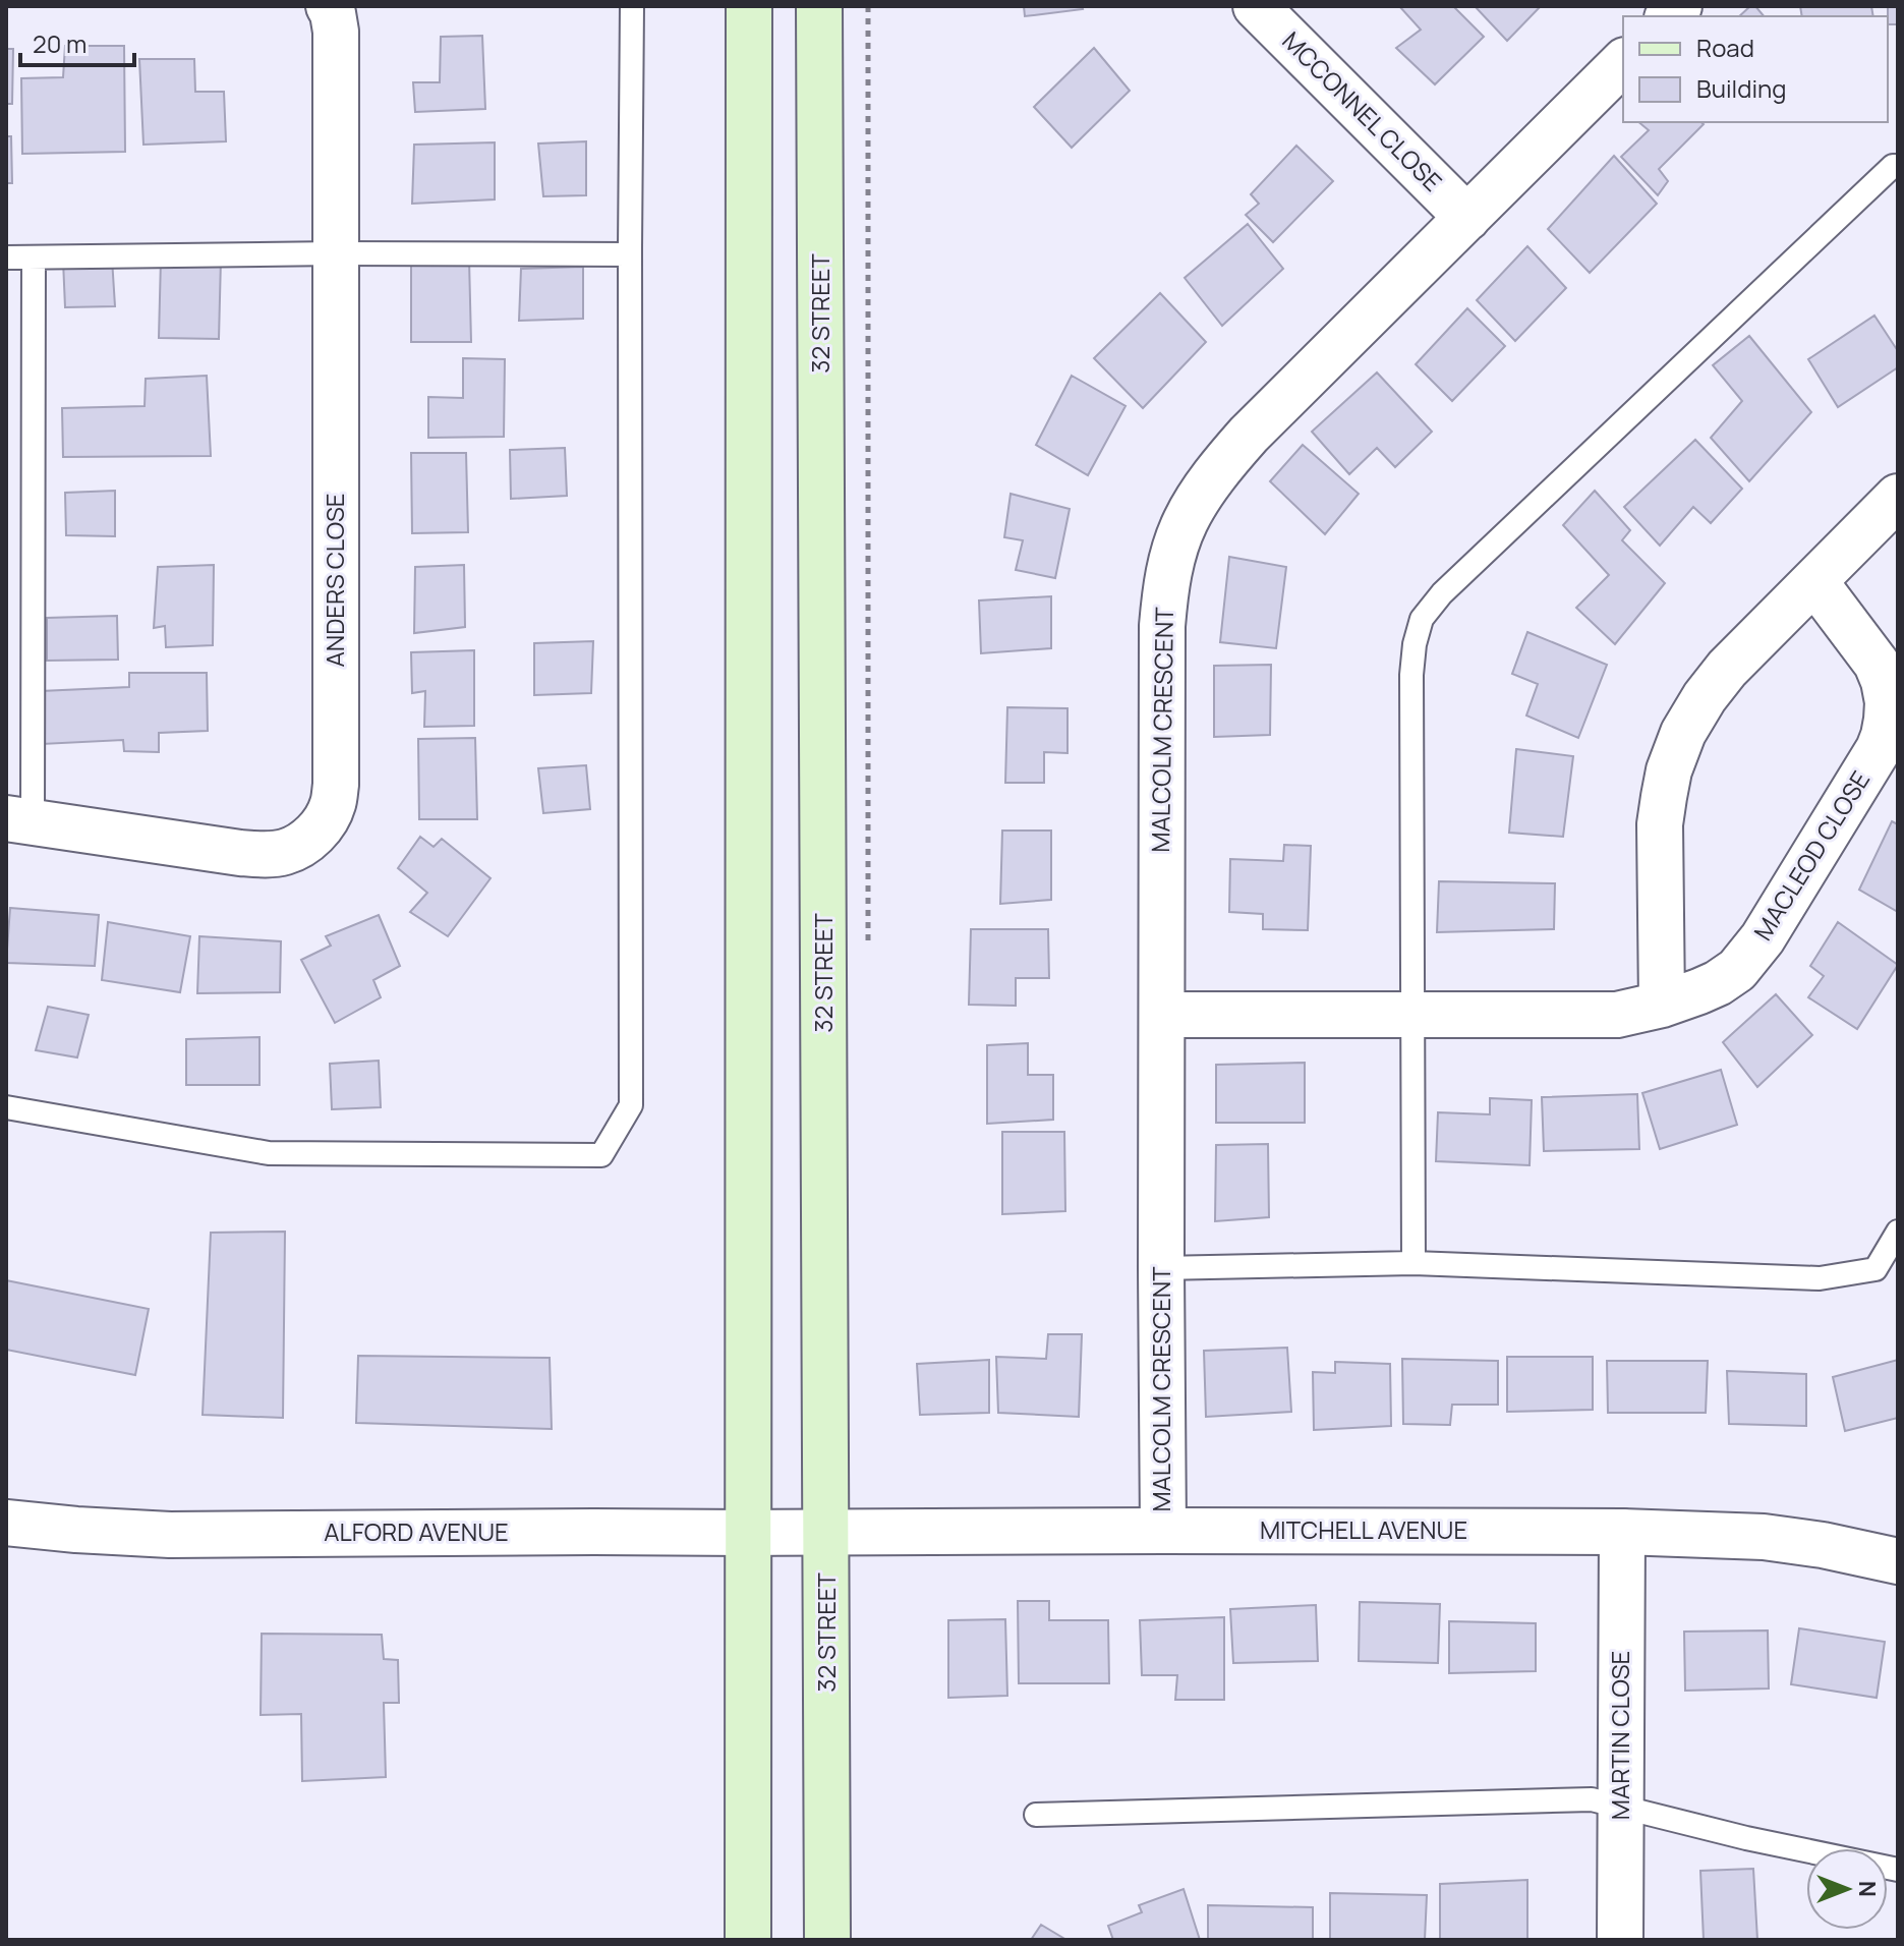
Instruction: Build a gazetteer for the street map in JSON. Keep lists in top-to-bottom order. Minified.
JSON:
{"streets":{"main road":["32 STREET"],"street":["MCCONNEL CLOSE","ANDERS CLOSE","MALCOLM CRESCENT","MACLEOD CLOSE","MITCHELL AVENUE","ALFORD AVENUE","MARTIN CLOSE"]},"crossings":[["MCCONNEL CLOSE","MALCOLM CRESCENT"],["32 STREET","MITCHELL AVENUE"],["32 STREET","ALFORD AVENUE"],["MALCOLM CRESCENT","MACLEOD CLOSE"],["MALCOLM CRESCENT","MITCHELL AVENUE"],["MITCHELL AVENUE","ALFORD AVENUE"],["MITCHELL AVENUE","MARTIN CLOSE"]],"legend":["Road","Building"],"scale_bar":"20 m","north":"right"}
